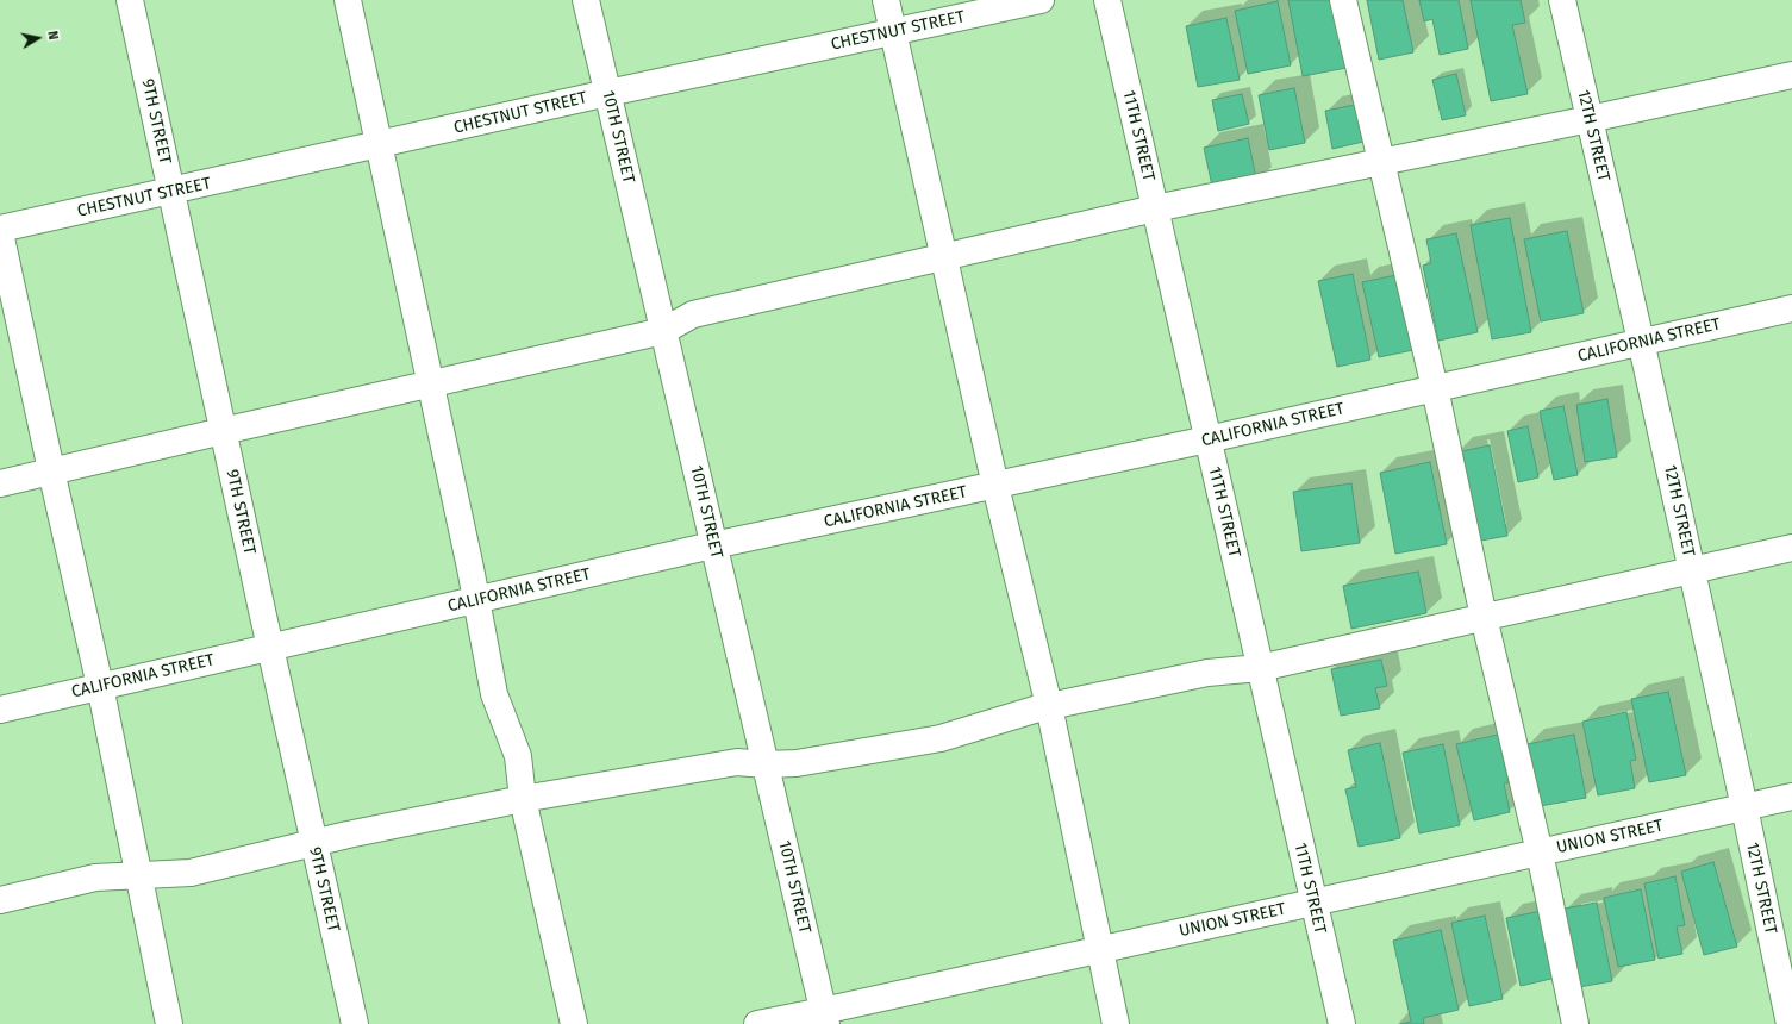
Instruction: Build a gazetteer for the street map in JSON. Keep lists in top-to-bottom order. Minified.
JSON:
{"streets":{"street":["CHESTNUT STREET","9TH STREET","11TH STREET","12TH STREET","10TH STREET","CALIFORNIA STREET","UNION STREET"]},"crossings":[["CHESTNUT STREET","9TH STREET"],["CHESTNUT STREET","10TH STREET"],["9TH STREET","CALIFORNIA STREET"],["11TH STREET","CALIFORNIA STREET"],["11TH STREET","UNION STREET"],["12TH STREET","CALIFORNIA STREET"],["12TH STREET","UNION STREET"],["10TH STREET","CALIFORNIA STREET"],["10TH STREET","UNION STREET"]],"north":"right"}
